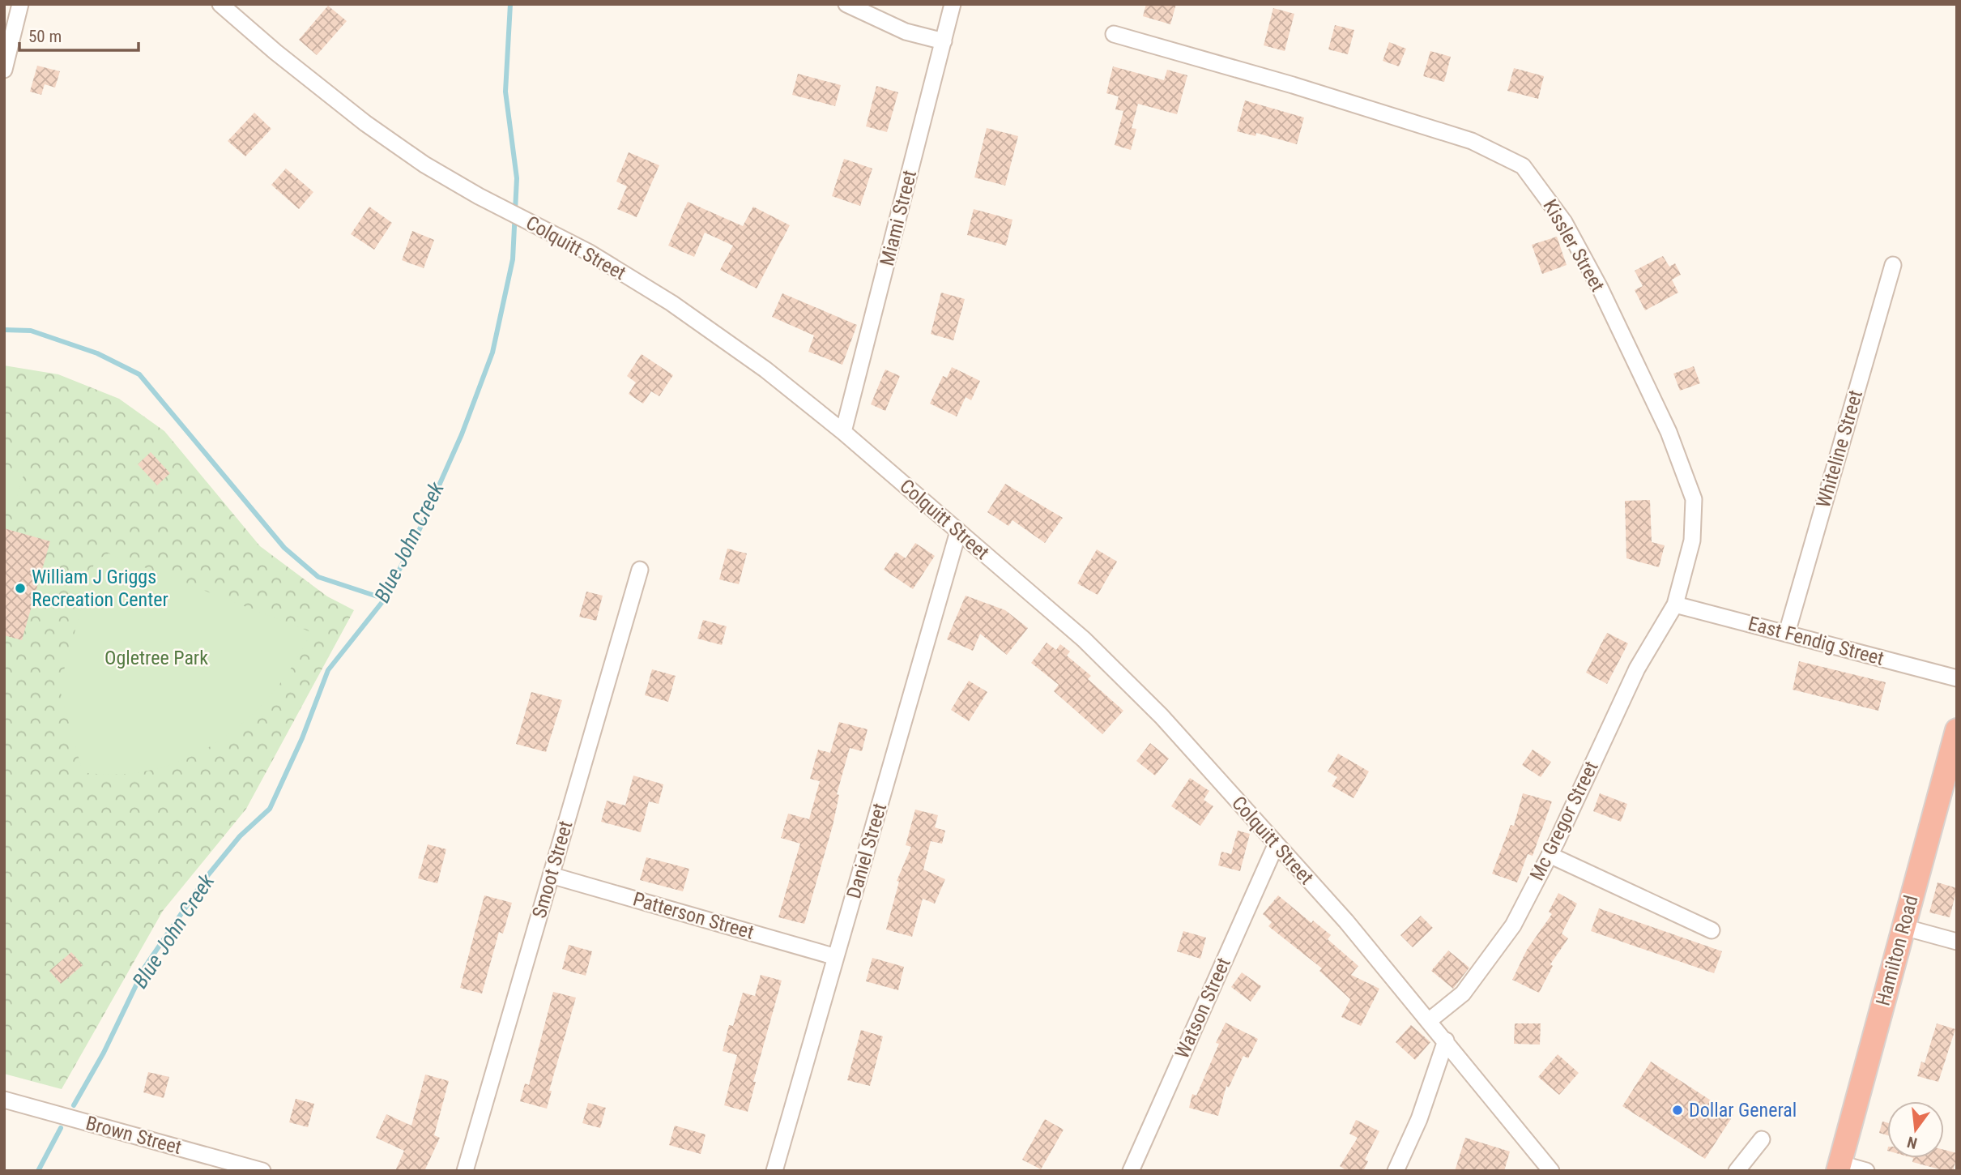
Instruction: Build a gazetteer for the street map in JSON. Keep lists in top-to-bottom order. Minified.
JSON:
{"streets":{"highway":["Hamilton Road"],"street":["Miami Street","Kissler Street","Colquitt Street","Whiteline Street","East Fendig Street","Mc Gregor Street","Daniel Street","Smoot Street","Patterson Street","Watson Street","Brown Street"]},"crossings":[["Miami Street","Colquitt Street"],["Kissler Street","East Fendig Street"],["Kissler Street","Mc Gregor Street"],["Colquitt Street","Mc Gregor Street"],["Colquitt Street","Daniel Street"],["Colquitt Street","Watson Street"],["Whiteline Street","East Fendig Street"],["East Fendig Street","Mc Gregor Street"],["Daniel Street","Patterson Street"],["Smoot Street","Patterson Street"]],"water":["Blue John Creek"],"parks":["Ogletree Park"],"places":["William J Griggs Recreation Center","Dollar General"],"scale_bar":"50 m","north":"bottom"}
